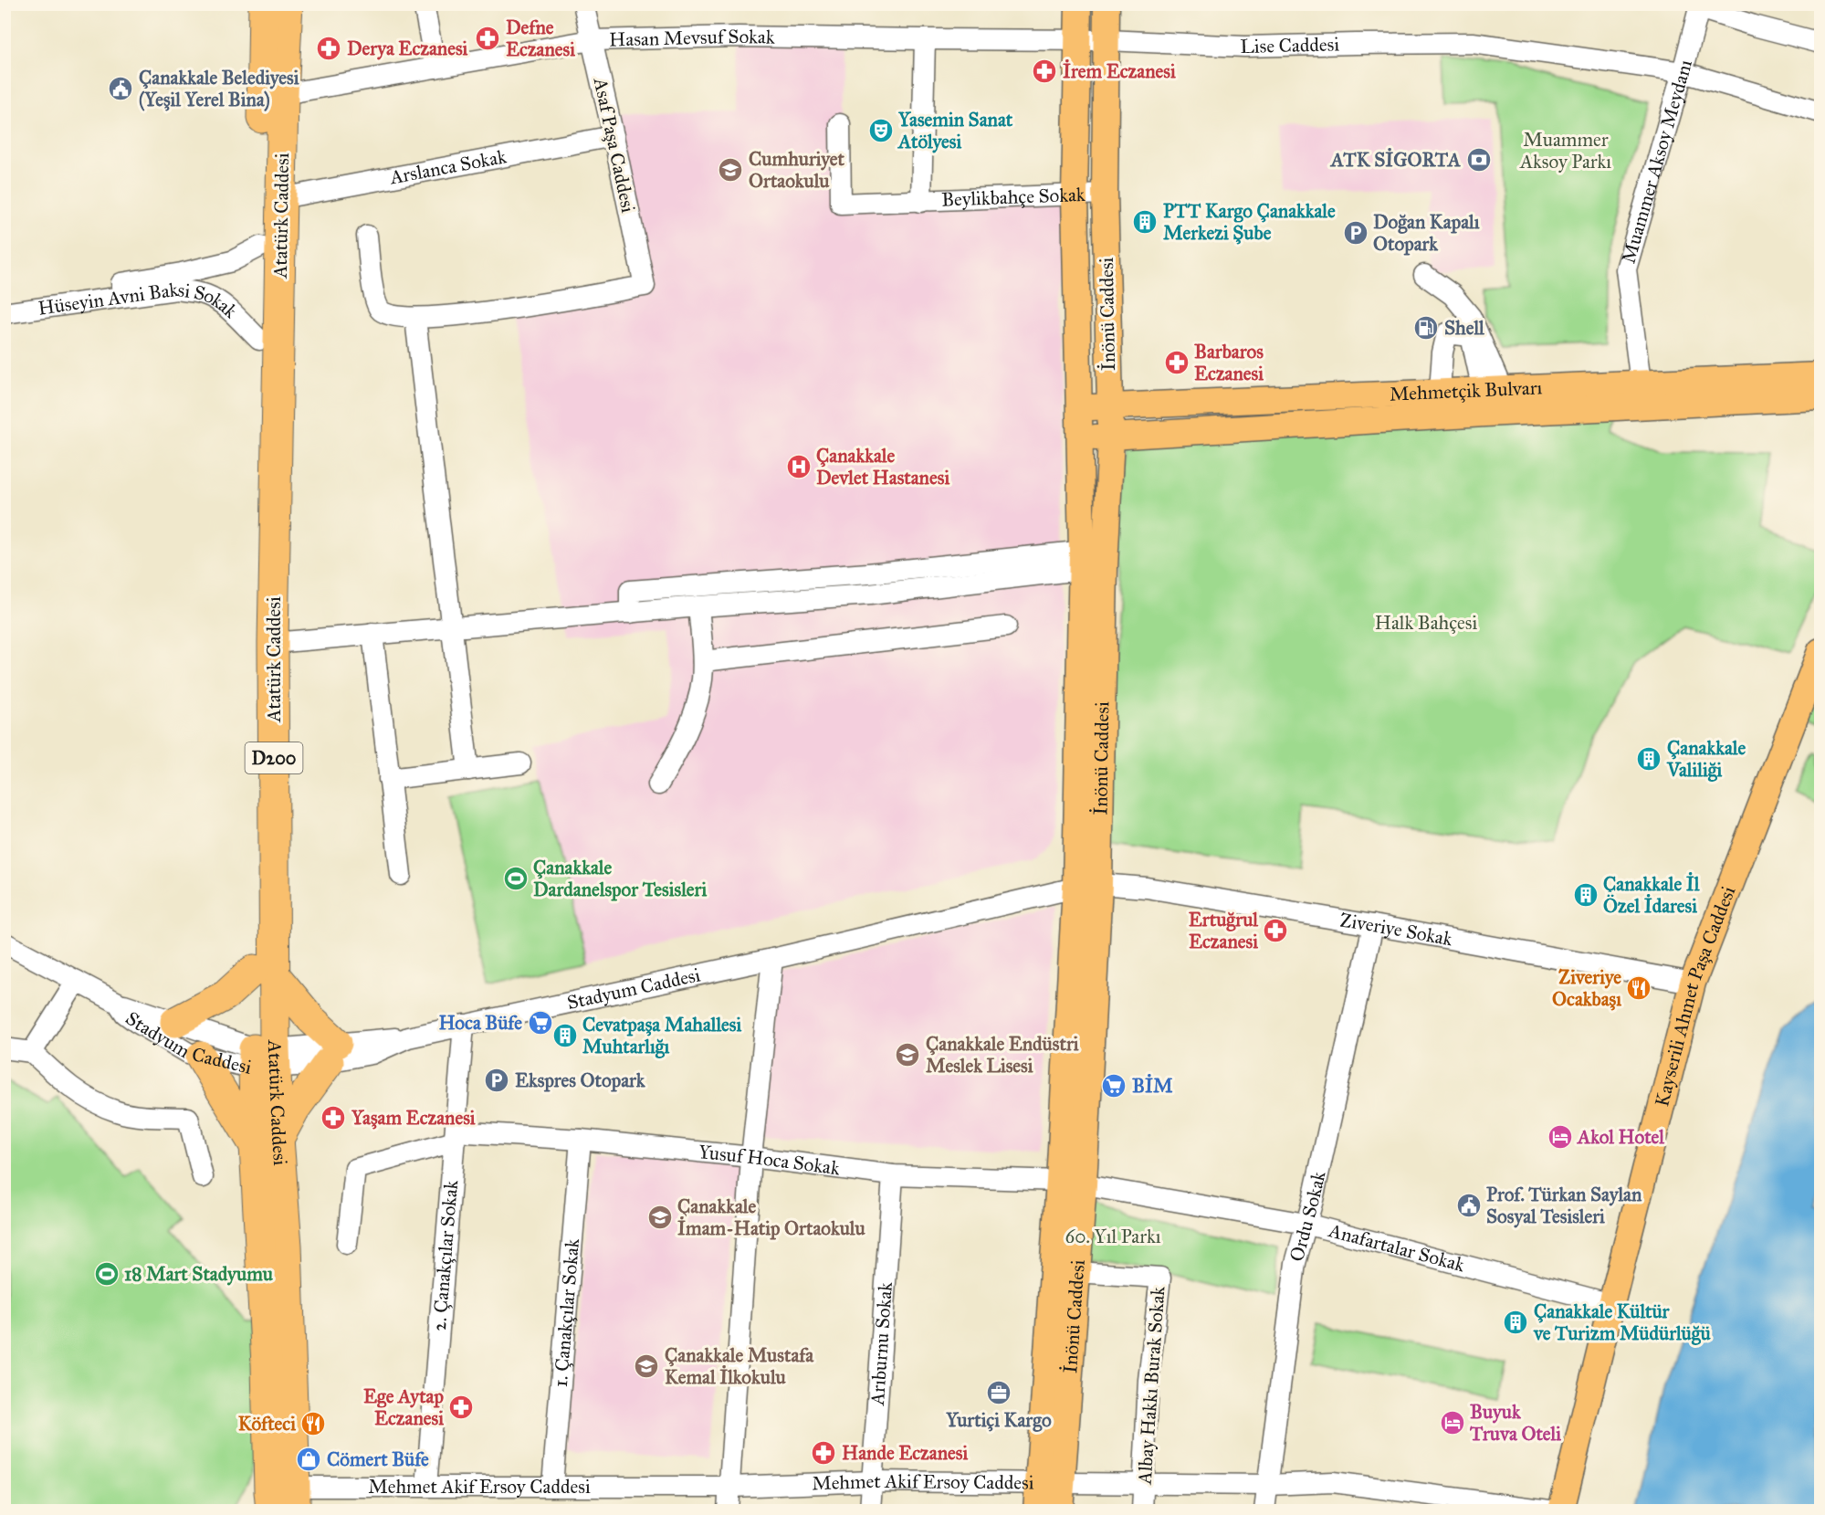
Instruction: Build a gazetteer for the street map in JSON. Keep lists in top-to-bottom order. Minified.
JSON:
{"streets":{"highway":["Atatürk Caddesi","D200"],"main road":["İnönü Caddesi","Mehmetçik Bulvarı","Kayserili Ahmet Paşa Caddesi"],"street":["Hasan Mevsuf Sokak","Lise Caddesi","Asaf Paşa Caddesi","Muammer Aksoy Meydanı","Arslanca Sokak","Beylikbahçe Sokak","Hüseyin Avni Baksi Sokak","Ziveriye Sokak","Stadyum Caddesi","Yusuf Hoca Sokak","Ordu Sokak","Anafartalar Sokak","2. Çanakçılar Sokak","1. Çanakçılar Sokak","Arıburnu Sokak","Albay Hakkı Burak Sokak","Mehmet Akif Ersoy Caddesi"]},"crossings":[["Hasan Mevsuf Sokak","Lise Caddesi"],["Hasan Mevsuf Sokak","Asaf Paşa Caddesi"],["Hasan Mevsuf Sokak","Beylikbahçe Sokak"],["Hasan Mevsuf Sokak","Atatürk Caddesi"],["Hasan Mevsuf Sokak","İnönü Caddesi"],["Lise Caddesi","Muammer Aksoy Meydanı"],["Lise Caddesi","İnönü Caddesi"],["Asaf Paşa Caddesi","Arslanca Sokak"],["Muammer Aksoy Meydanı","Mehmetçik Bulvarı"],["Arslanca Sokak","Atatürk Caddesi"],["Beylikbahçe Sokak","İnönü Caddesi"],["Atatürk Caddesi","Hüseyin Avni Baksi Sokak"],["Atatürk Caddesi","Stadyum Caddesi"],["Atatürk Caddesi","Mehmet Akif Ersoy Caddesi"],["İnönü Caddesi","Mehmetçik Bulvarı"],["İnönü Caddesi","Ziveriye Sokak"],["İnönü Caddesi","Stadyum Caddesi"],["İnönü Caddesi","Yusuf Hoca Sokak"],["İnönü Caddesi","Anafartalar Sokak"],["İnönü Caddesi","Albay Hakkı Burak Sokak"],["İnönü Caddesi","Mehmet Akif Ersoy Caddesi"],["Ziveriye Sokak","Stadyum Caddesi"],["Ziveriye Sokak","Kayserili Ahmet Paşa Caddesi"],["Ziveriye Sokak","Ordu Sokak"],["Stadyum Caddesi","2. Çanakçılar Sokak"],["Kayserili Ahmet Paşa Caddesi","Anafartalar Sokak"],["Yusuf Hoca Sokak","Anafartalar Sokak"],["Yusuf Hoca Sokak","2. Çanakçılar Sokak"],["Yusuf Hoca Sokak","1. Çanakçılar Sokak"],["Yusuf Hoca Sokak","Arıburnu Sokak"],["Ordu Sokak","Anafartalar Sokak"],["Ordu Sokak","Mehmet Akif Ersoy Caddesi"],["2. Çanakçılar Sokak","Mehmet Akif Ersoy Caddesi"],["1. Çanakçılar Sokak","Mehmet Akif Ersoy Caddesi"],["Arıburnu Sokak","Mehmet Akif Ersoy Caddesi"],["Albay Hakkı Burak Sokak","Mehmet Akif Ersoy Caddesi"]],"parks":["Muammer Aksoy Parkı","Halk Bahçesi","60. Yıl Parkı"],"places":{"pharmacy":["Defne Eczanesi","Derya Eczanesi","İrem Eczanesi","Barbaros Eczanesi","Ertuğrul Eczanesi","Yaşam Eczanesi","Ege Aytap Eczanesi","Hande Eczanesi"],"public building":["Çanakkale Belediyesi (Yeşil Yerel Bina)","Prof. Türkan Saylan Sosyal Tesisleri"],"theatre":["Yasemin Sanat Atölyesi"],"bank":["ATK SİGORTA"],"school or university":["Cumhuriyet Ortaokulu","Çanakkale Endüstri Meslek Lisesi","Çanakkale İmam-Hatip Ortaokulu","Çanakkale Mustafa Kemal İlkokulu"],"building":["PTT Kargo Çanakkale Merkezi Şube","Çanakkale Valiliği","Çanakkale İl Özel İdaresi","Cevatpaşa Mahallesi Muhtarlığı","Çanakkale Kültür ve Turizm Müdürlüğü"],"parking":["Doğan Kapalı Otopark","Ekspres Otopark"],"fuel station":["Shell"],"hospital":["Çanakkale Devlet Hastanesi"],"sports":["Çanakkale Dardanelspor Tesisleri","18 Mart Stadyumu"],"restaurant":["Ziveriye Ocakbaşı","Köfteci"],"supermarket":["Hoca Büfe","BİM"],"hotel":["Akol Hotel","Buyuk Truva Oteli"],"office":["Yurtiçi Kargo"],"shop":["Cömert Büfe"]}}
